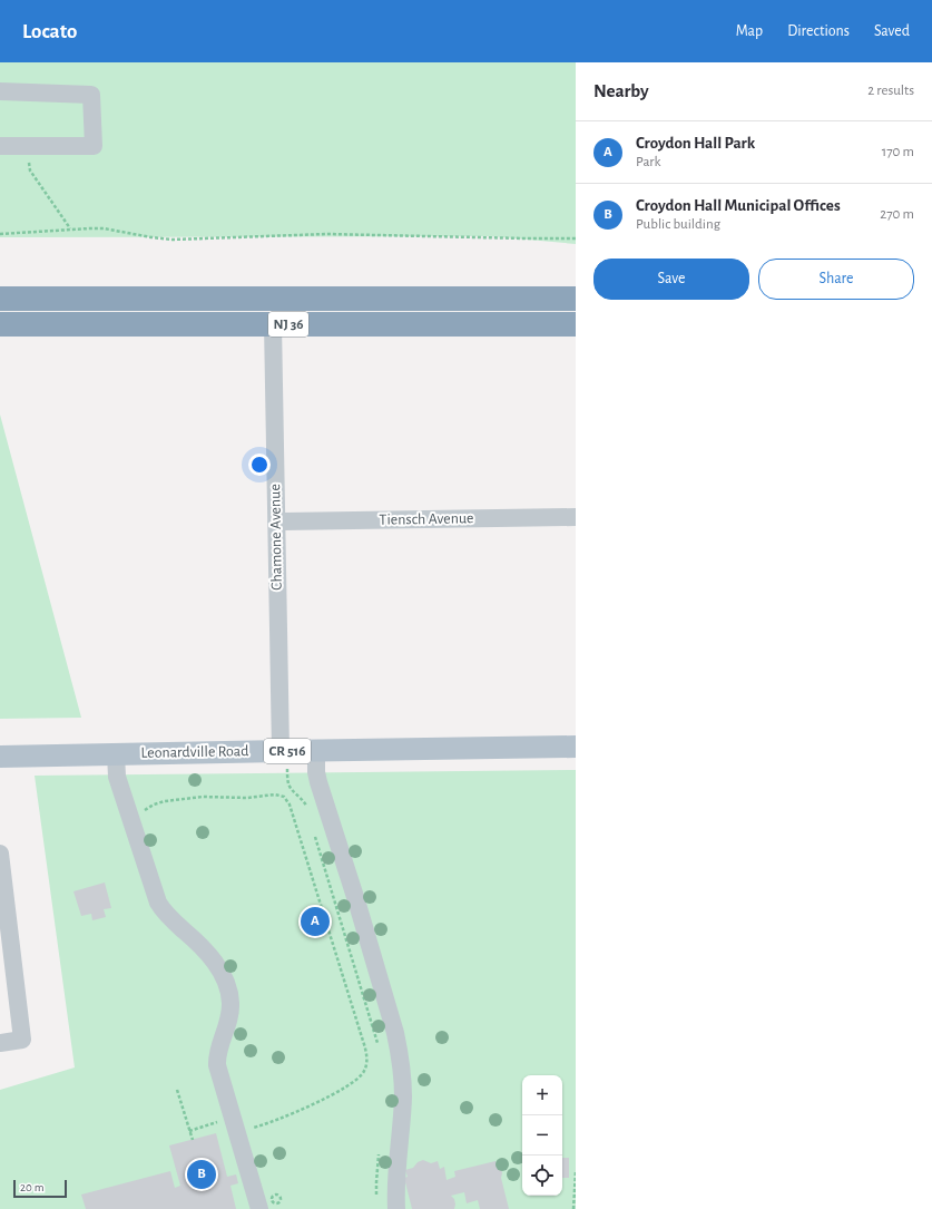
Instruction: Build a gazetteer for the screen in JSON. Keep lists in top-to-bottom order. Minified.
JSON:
{"streets":{"highway":["NJ 36"],"main road":["CR 516","Leonardville Road"],"street":["Tiensch Avenue","Chamone Avenue"]},"crossings":[["NJ 36","Chamone Avenue"],["Tiensch Avenue","Chamone Avenue"],["Chamone Avenue","Leonardville Road"]],"scale_bar":"20 m","page":{"header":"Locato","nav":["Map","Directions","Saved"],"heading":["Nearby","2 results"],"list":[{"mark":"A","name":"Croydon Hall Park","note":"Park","value":"170 m"},{"mark":"B","name":"Croydon Hall Municipal Offices","note":"Public building","value":"270 m"}],"buttons":["Save","Share"],"pins":["A","B"],"map_buttons":["+","−"],"scale":"20 m"}}
